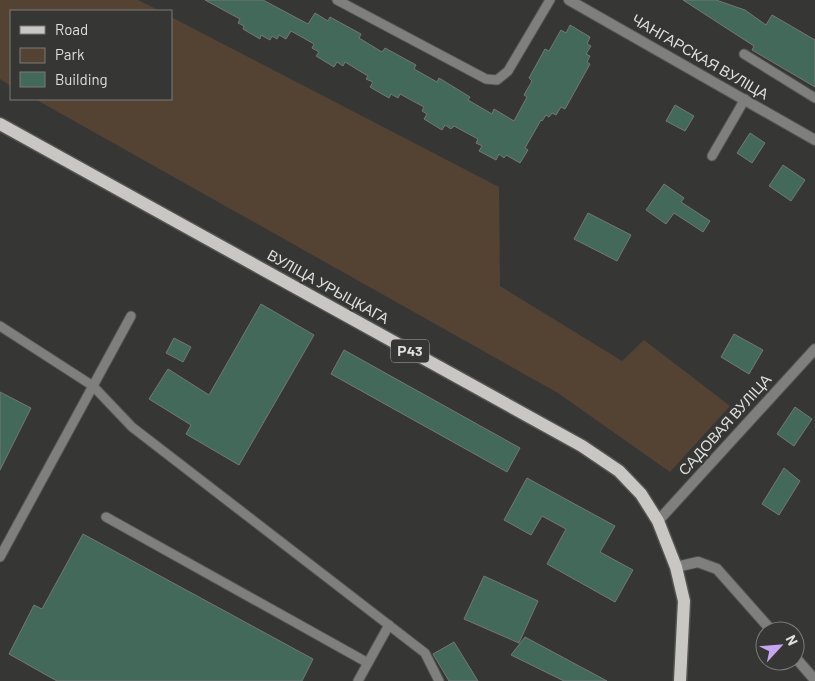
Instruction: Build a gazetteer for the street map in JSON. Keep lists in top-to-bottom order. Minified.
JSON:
{"streets":{"main road":["ВУЛІЦА УРЫЦКАГА","Р43"],"street":["ЧАНГАРСКАЯ ВУЛІЦА","САДОВАЯ ВУЛІЦА"]},"crossings":[["ВУЛІЦА УРЫЦКАГА","САДОВАЯ ВУЛІЦА"]],"legend":["Road","Park","Building"],"north":"top right"}
